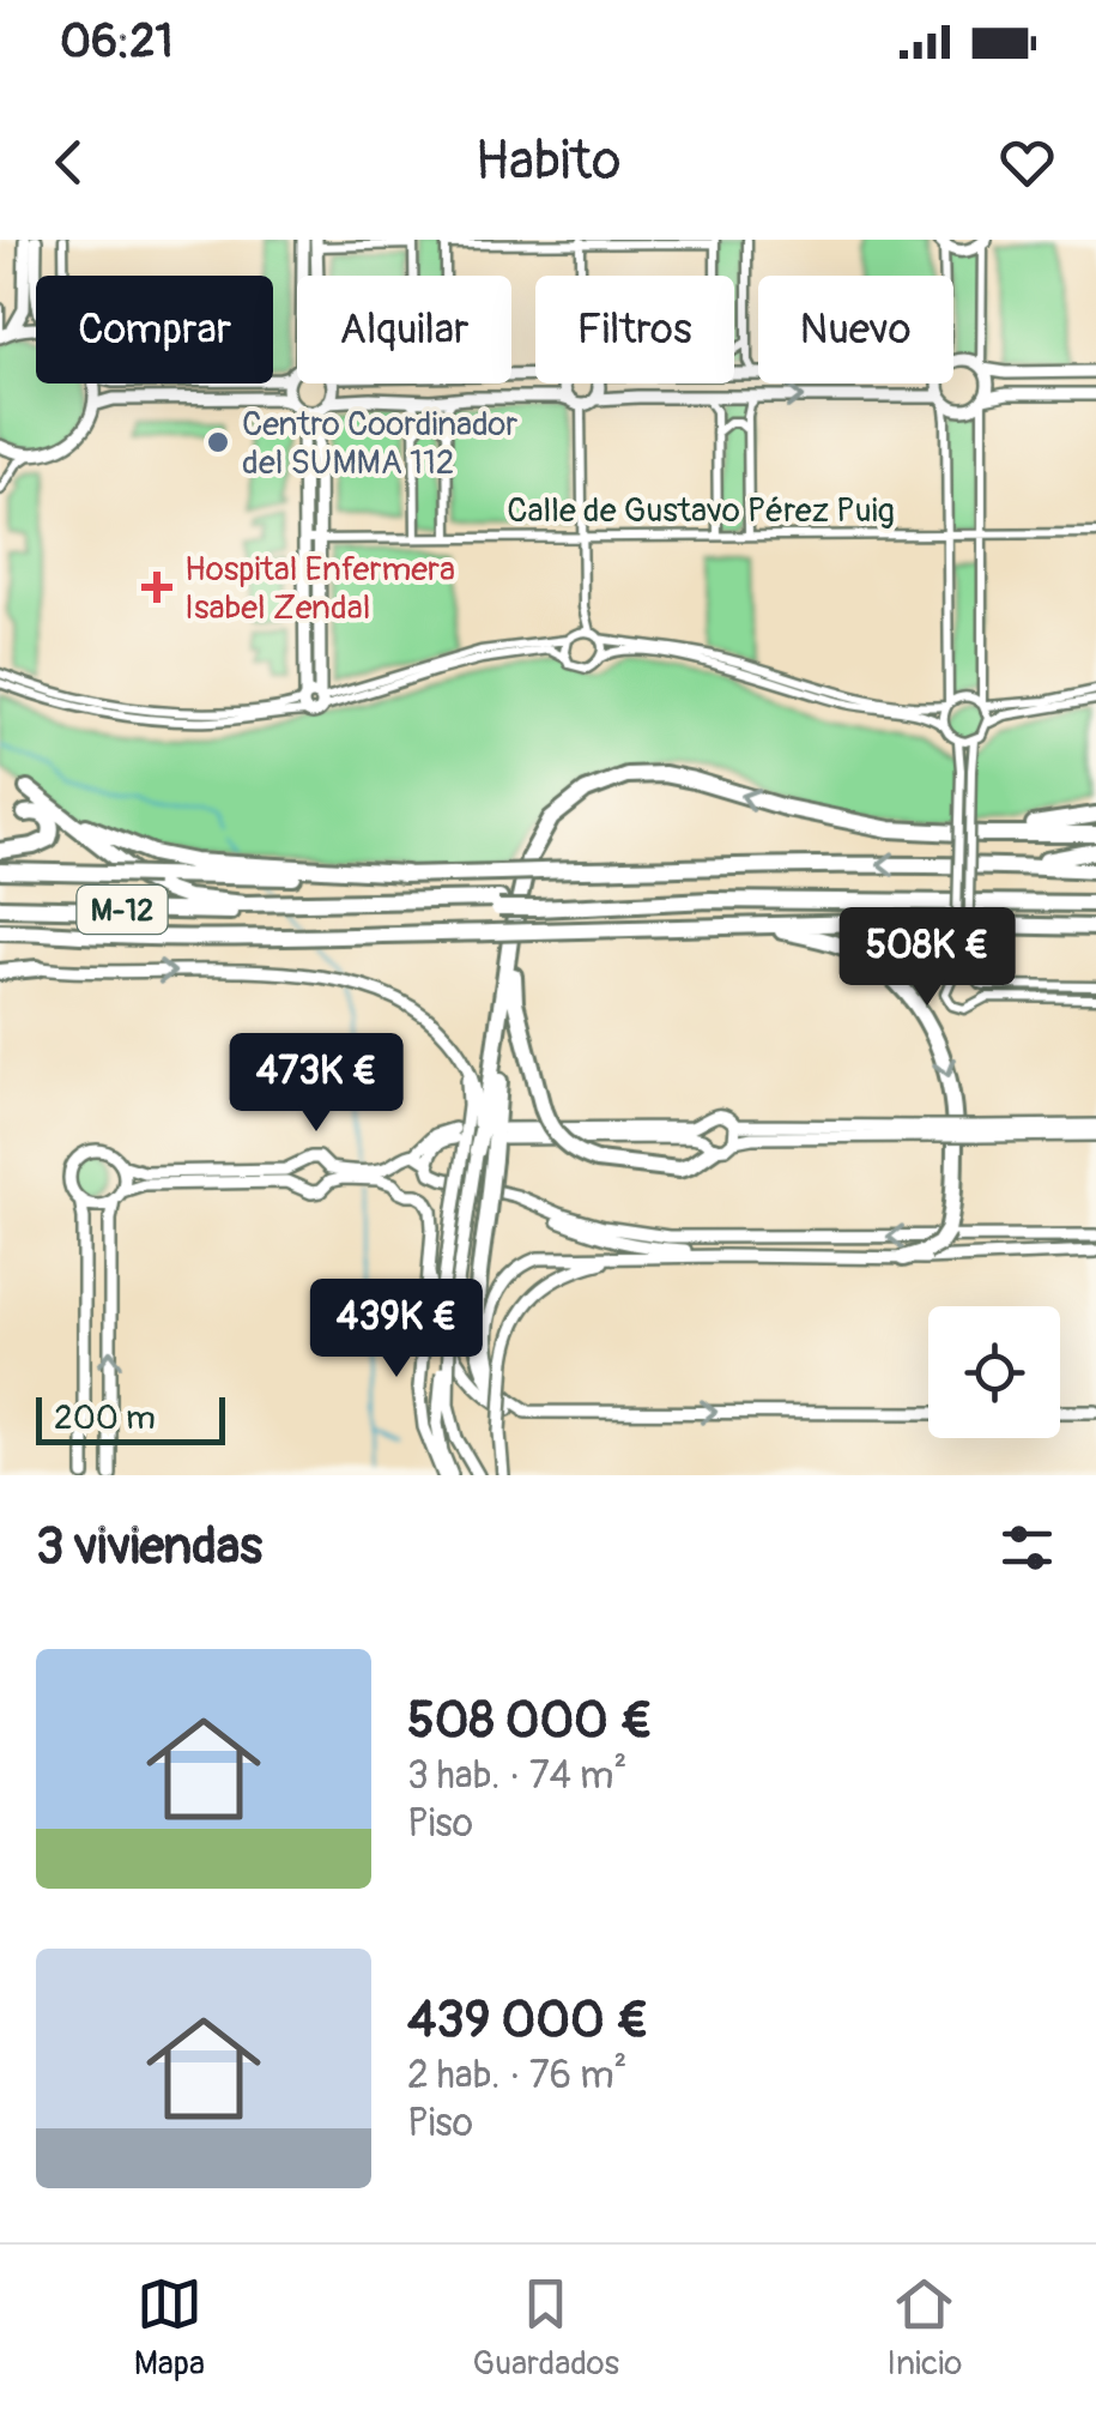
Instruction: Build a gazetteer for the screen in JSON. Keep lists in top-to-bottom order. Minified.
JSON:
{"streets":{"highway":["M-12"],"street":["Calle de Gustavo Pérez Puig"]},"places":{"other":["Centro Coordinador del SUMMA 112"],"health":["Hospital Enfermera Isabel Zendal"]},"scale_bar":"200 m","page":{"status":"06:21","header":"Habito","chip":["Comprar","Alquilar","Filtros","Nuevo"],"price":["508K €","473K €","439K €"],"scale":"200 m","heading":"3 viviendas","list":[{"name":"508 000 €","note":"3 hab. · 74 m² · Piso"},{"name":"439 000 €","note":"2 hab. · 76 m² · Piso"}],"tabs":["Mapa","Guardados","Inicio"]}}
